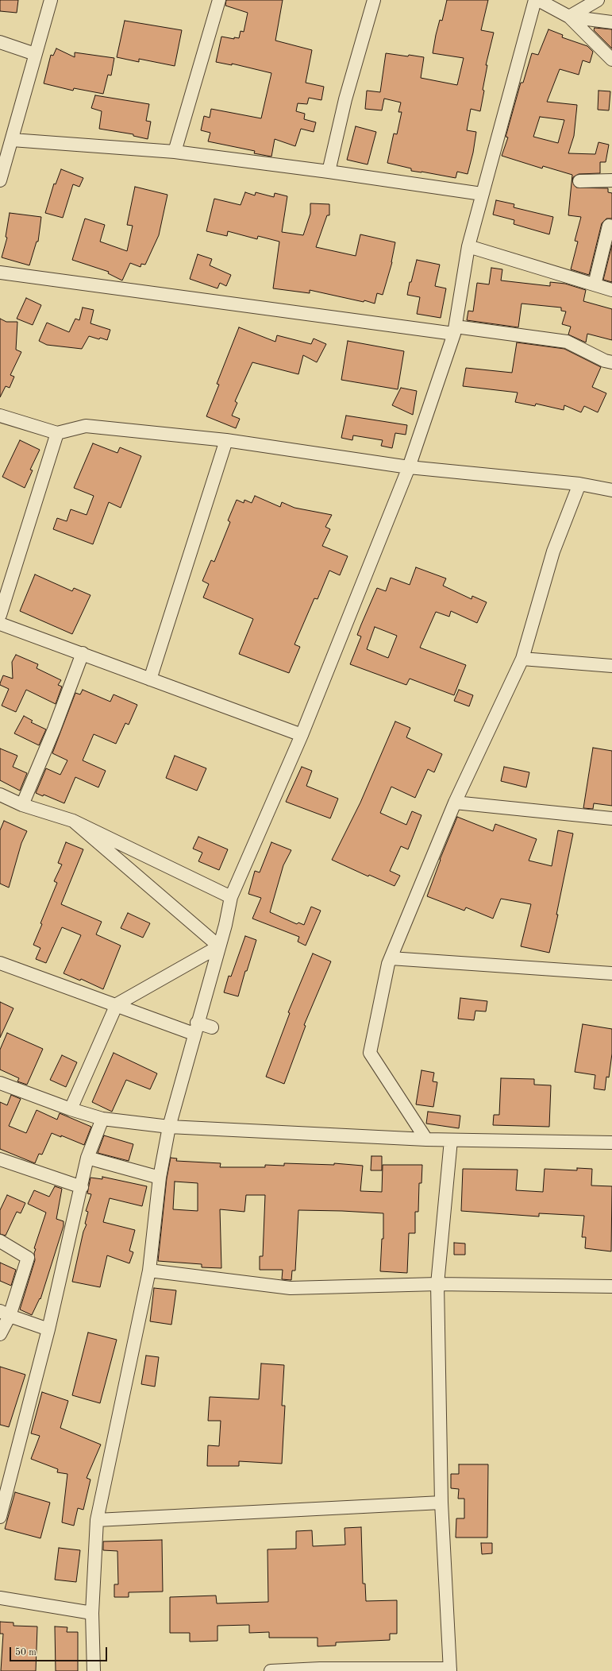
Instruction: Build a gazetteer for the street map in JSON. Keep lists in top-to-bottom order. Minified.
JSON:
{"scale_bar":"50 m"}
